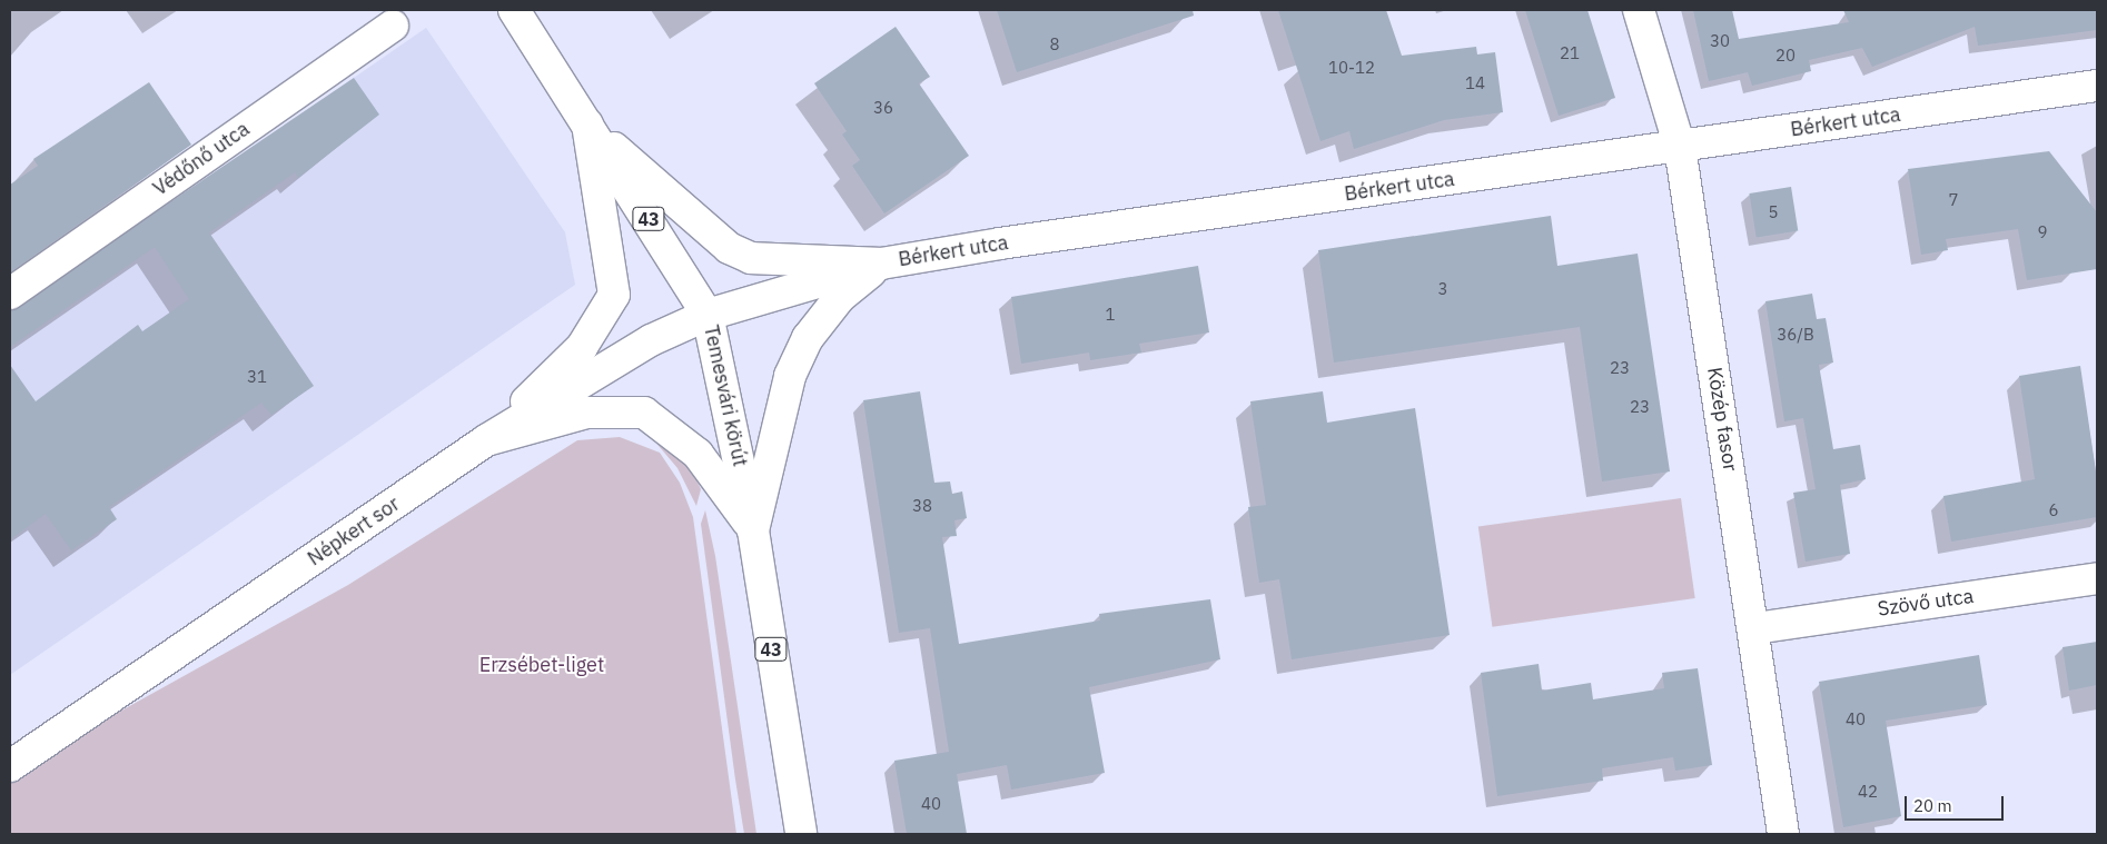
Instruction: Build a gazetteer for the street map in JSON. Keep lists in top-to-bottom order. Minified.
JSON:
{"streets":{"street":["Bérkert utca","Védőnő utca","43","Temesvári körút","Közép fasor","Népkert sor","Szövő utca"]},"crossings":[["Bérkert utca","Temesvári körút"],["Bérkert utca","Közép fasor"],["Bérkert utca","Népkert sor"],["Temesvári körút","Népkert sor"],["Közép fasor","Szövő utca"]],"parks":["Erzsébet-liget"],"house_numbers":["30","8","21","20","10-12","14","36","7","5","9","3","1","36/B","23","31","23","38","6","40","42","40"],"scale_bar":"20 m"}
